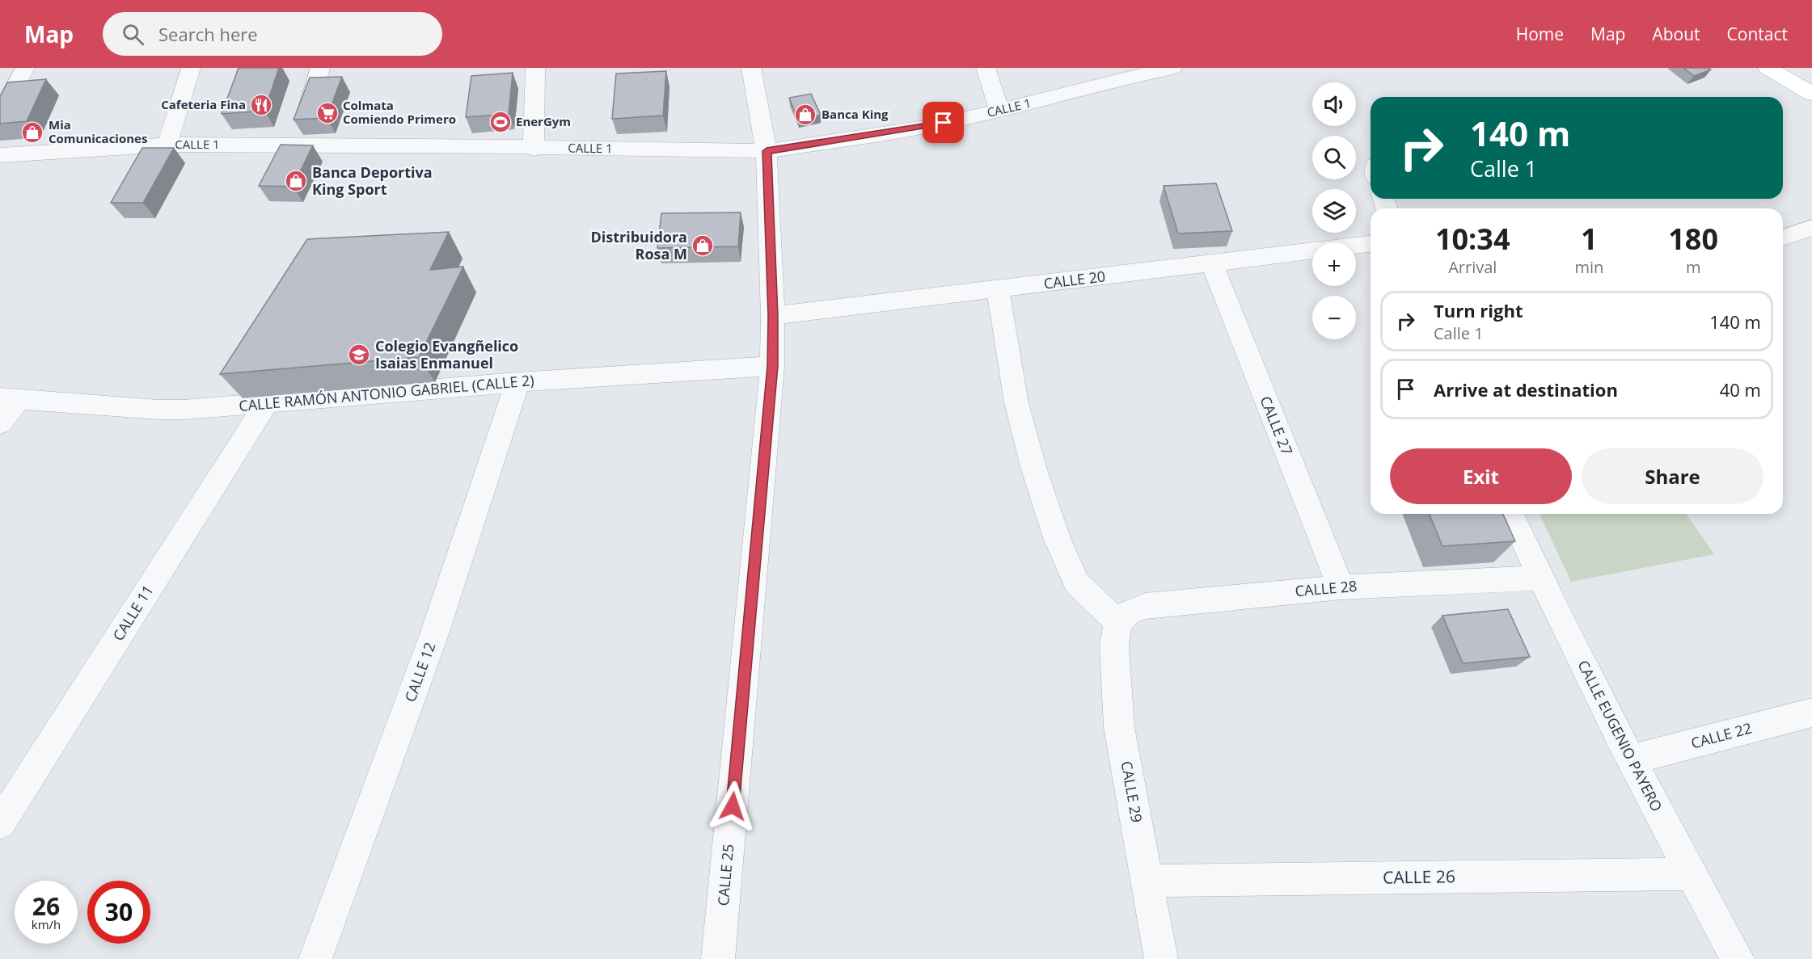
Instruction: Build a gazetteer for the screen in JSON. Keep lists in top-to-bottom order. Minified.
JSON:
{"streets":{"street":["CALLE 1","CALLE 20","CALLE RAMÓN ANTONIO GABRIEL (CALLE 2)","CALLE 27","CALLE 28","CALLE 11","CALLE 12","CALLE EUGENIO PAYERO","CALLE 22","CALLE 29","CALLE 25","CALLE 26"]},"crossings":[["CALLE 1","CALLE 25"],["CALLE 20","CALLE 27"],["CALLE 20","CALLE 25"],["CALLE RAMÓN ANTONIO GABRIEL (CALLE 2)","CALLE 11"],["CALLE RAMÓN ANTONIO GABRIEL (CALLE 2)","CALLE 12"],["CALLE RAMÓN ANTONIO GABRIEL (CALLE 2)","CALLE 25"],["CALLE 27","CALLE 28"],["CALLE 28","CALLE EUGENIO PAYERO"],["CALLE 28","CALLE 29"],["CALLE EUGENIO PAYERO","CALLE 22"],["CALLE EUGENIO PAYERO","CALLE 26"],["CALLE 29","CALLE 26"]],"places":{"restaurant":["Cafeteria Fina"],"supermarket":["Colmata Comiendo Primero"],"shop":["Banca King","Mia Comunicaciones","Banca Deportiva King Sport","Distribuidora Rosa M"],"sports":["EnerGym"],"school or university":["Colegio Evangñelico Isaias Enmanuel"]},"page":{"header":"Map","search":"Search here","nav":["Home","Map","About","Contact"],"map_buttons":["+","−"],"turn":["140 m","Calle 1"],"eta":["10:34","Arrival","1","min","180","m"],"list":[{"name":"Turn right","note":"Calle 1","value":"140 m"},{"name":"Arrive at destination","value":"40 m"}],"buttons":["Exit","Share"],"speed":"26 km/h","limit":"30"}}
